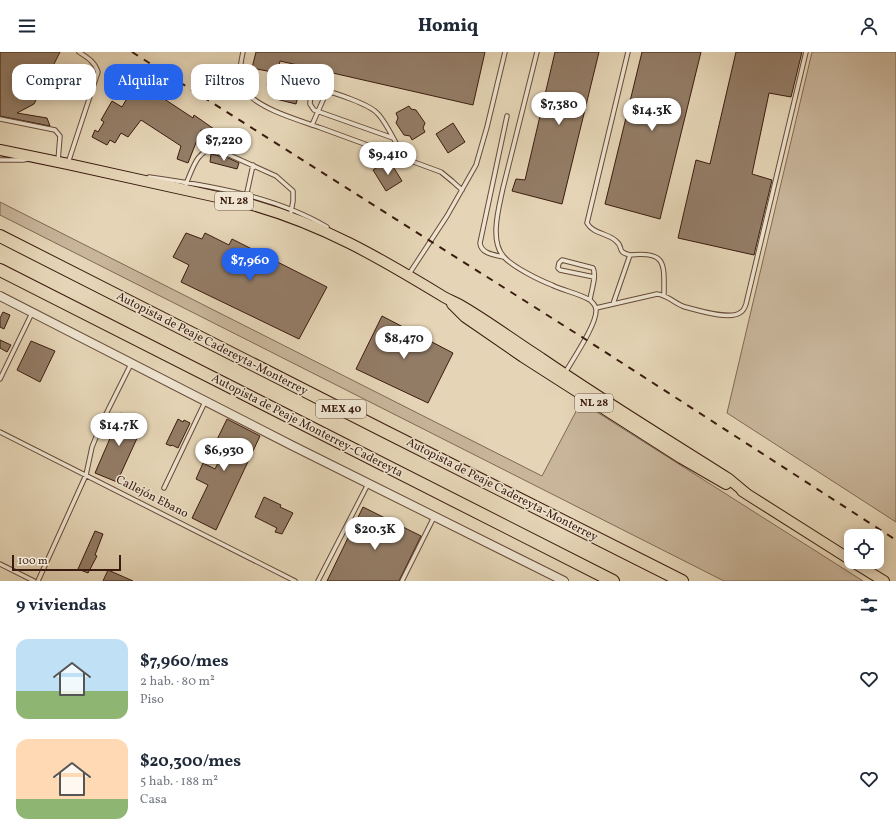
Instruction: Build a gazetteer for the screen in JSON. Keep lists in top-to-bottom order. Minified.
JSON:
{"streets":{"highway":["Autopista de Peaje Cadereyta-Monterrey","MEX 40","Autopista de Peaje Monterrey-Cadereyta"],"main road":["NL 28"],"lane":["Callejón Ebano"]},"scale_bar":"100 m","page":{"header":"Homiq","chip":["Comprar","Alquilar","Filtros","Nuevo"],"price":["$7,380","$14.3K","$7,220","$9,410","$7,960","$8,470","$14.7K","$6,930","$20.3K"],"scale":"100 m","heading":"9 viviendas","list":[{"name":"$7,960/mes","note":"2 hab. · 80 m² · Piso"},{"name":"$20,300/mes","note":"5 hab. · 188 m² · Casa"}]}}
